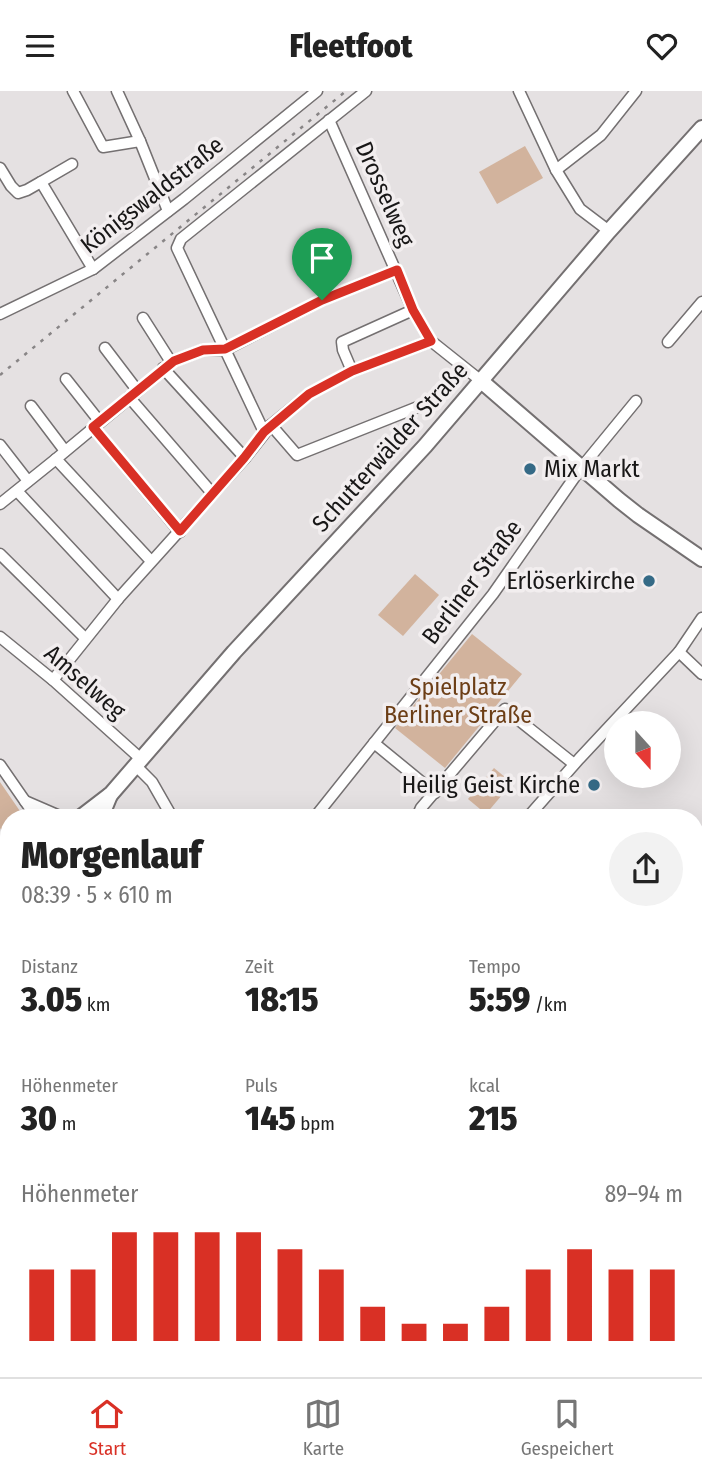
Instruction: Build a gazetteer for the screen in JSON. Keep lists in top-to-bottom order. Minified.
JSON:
{"streets":{"main road":["Schutterwälder Straße"],"street":["Drosselweg","Königswaldstraße","Berliner Straße","Amselweg"]},"crossings":[["Drosselweg","Schutterwälder Straße"],["Schutterwälder Straße","Amselweg"]],"parks":["Spielplatz Berliner Straße"],"places":["Mix Markt","Erlöserkirche","Heilig Geist Kirche"],"north":"bottom","page":{"header":"Fleetfoot","heading":["Morgenlauf","08:39 · 5 × 610 m"],"stats":[["Distanz","3.05 km"],["Zeit","18:15"],["Tempo","5:59 /km"],["Höhenmeter","30 m"],["Puls","145 bpm"],["kcal","215"]],"chart":["Höhenmeter","89–94 m"],"tabs":["Start","Karte","Gespeichert"]}}
